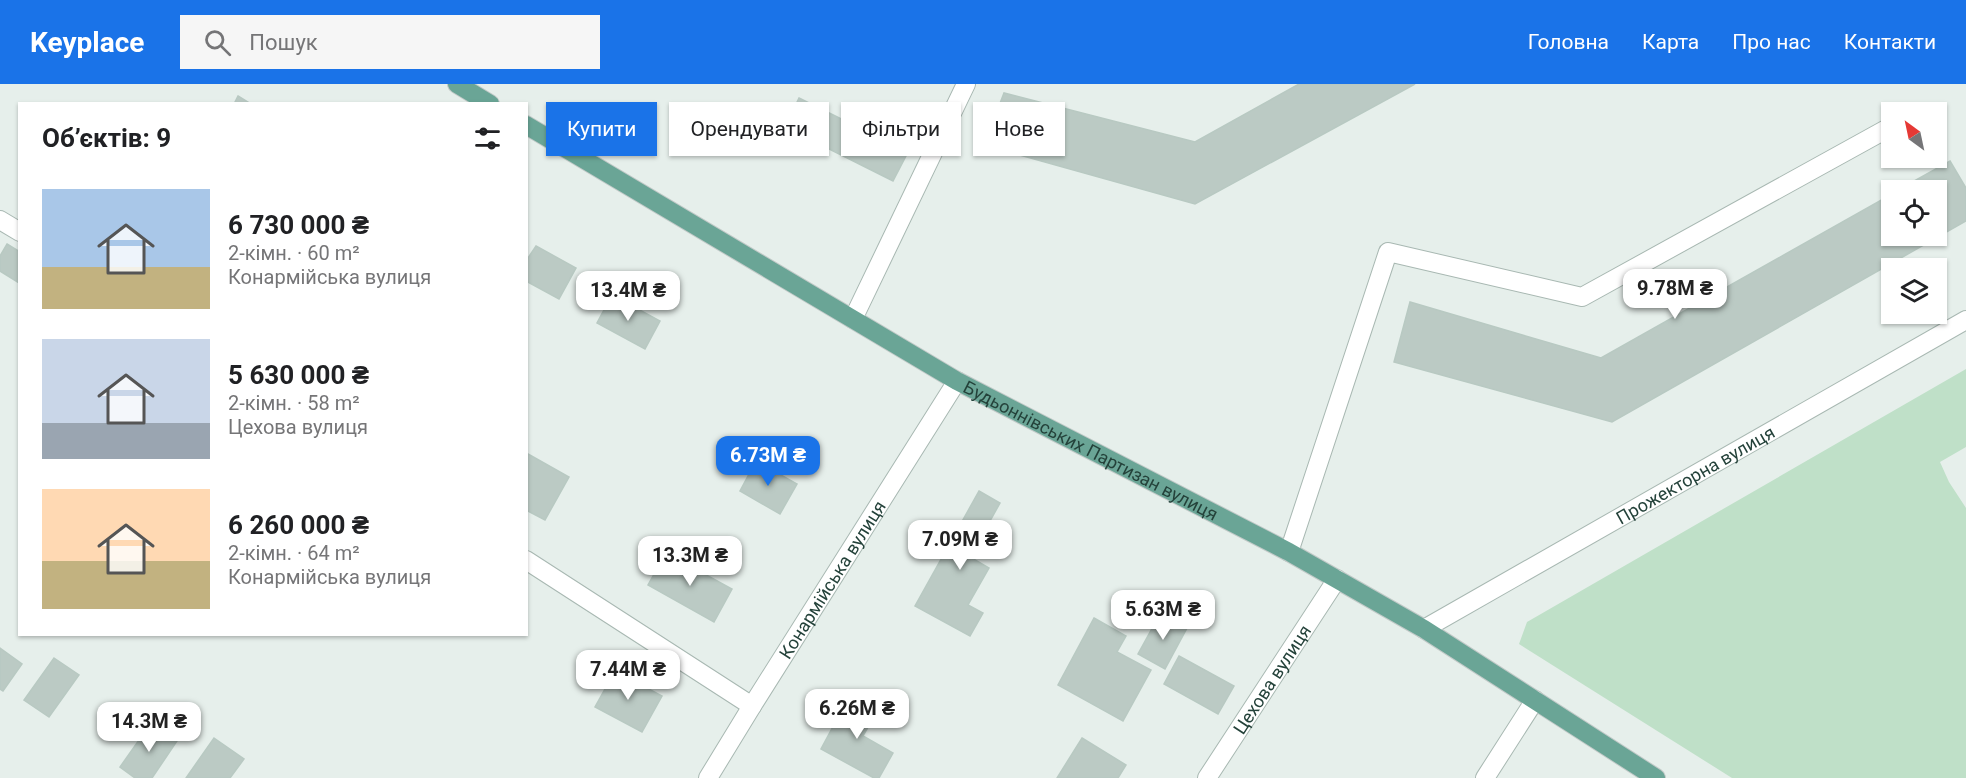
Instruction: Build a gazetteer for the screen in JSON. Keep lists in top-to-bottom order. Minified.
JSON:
{"streets":{"main road":["Будьоннівських Партизан вулиця"],"street":["Прожекторна вулиця","Конармійська вулиця","Цехова вулиця"]},"crossings":[["Будьоннівських Партизан вулиця","Прожекторна вулиця"],["Будьоннівських Партизан вулиця","Конармійська вулиця"],["Будьоннівських Партизан вулиця","Цехова вулиця"]],"north":"top left","page":{"header":"Keyplace","search":"Пошук","nav":["Головна","Карта","Про нас","Контакти"],"chip":["Купити","Орендувати","Фільтри","Нове"],"heading":"Об’єктів: 9","list":[{"name":"6 730 000 ₴","note":"2-кімн. · 60 m² · Конармійська вулиця"},{"name":"5 630 000 ₴","note":"2-кімн. · 58 m² · Цехова вулиця"},{"name":"6 260 000 ₴","note":"2-кімн. · 64 m² · Конармійська вулиця"}],"price":["9.78M ₴","13.4M ₴","6.73M ₴","7.09M ₴","13.3M ₴","5.63M ₴","7.44M ₴","6.26M ₴","14.3M ₴"]}}
